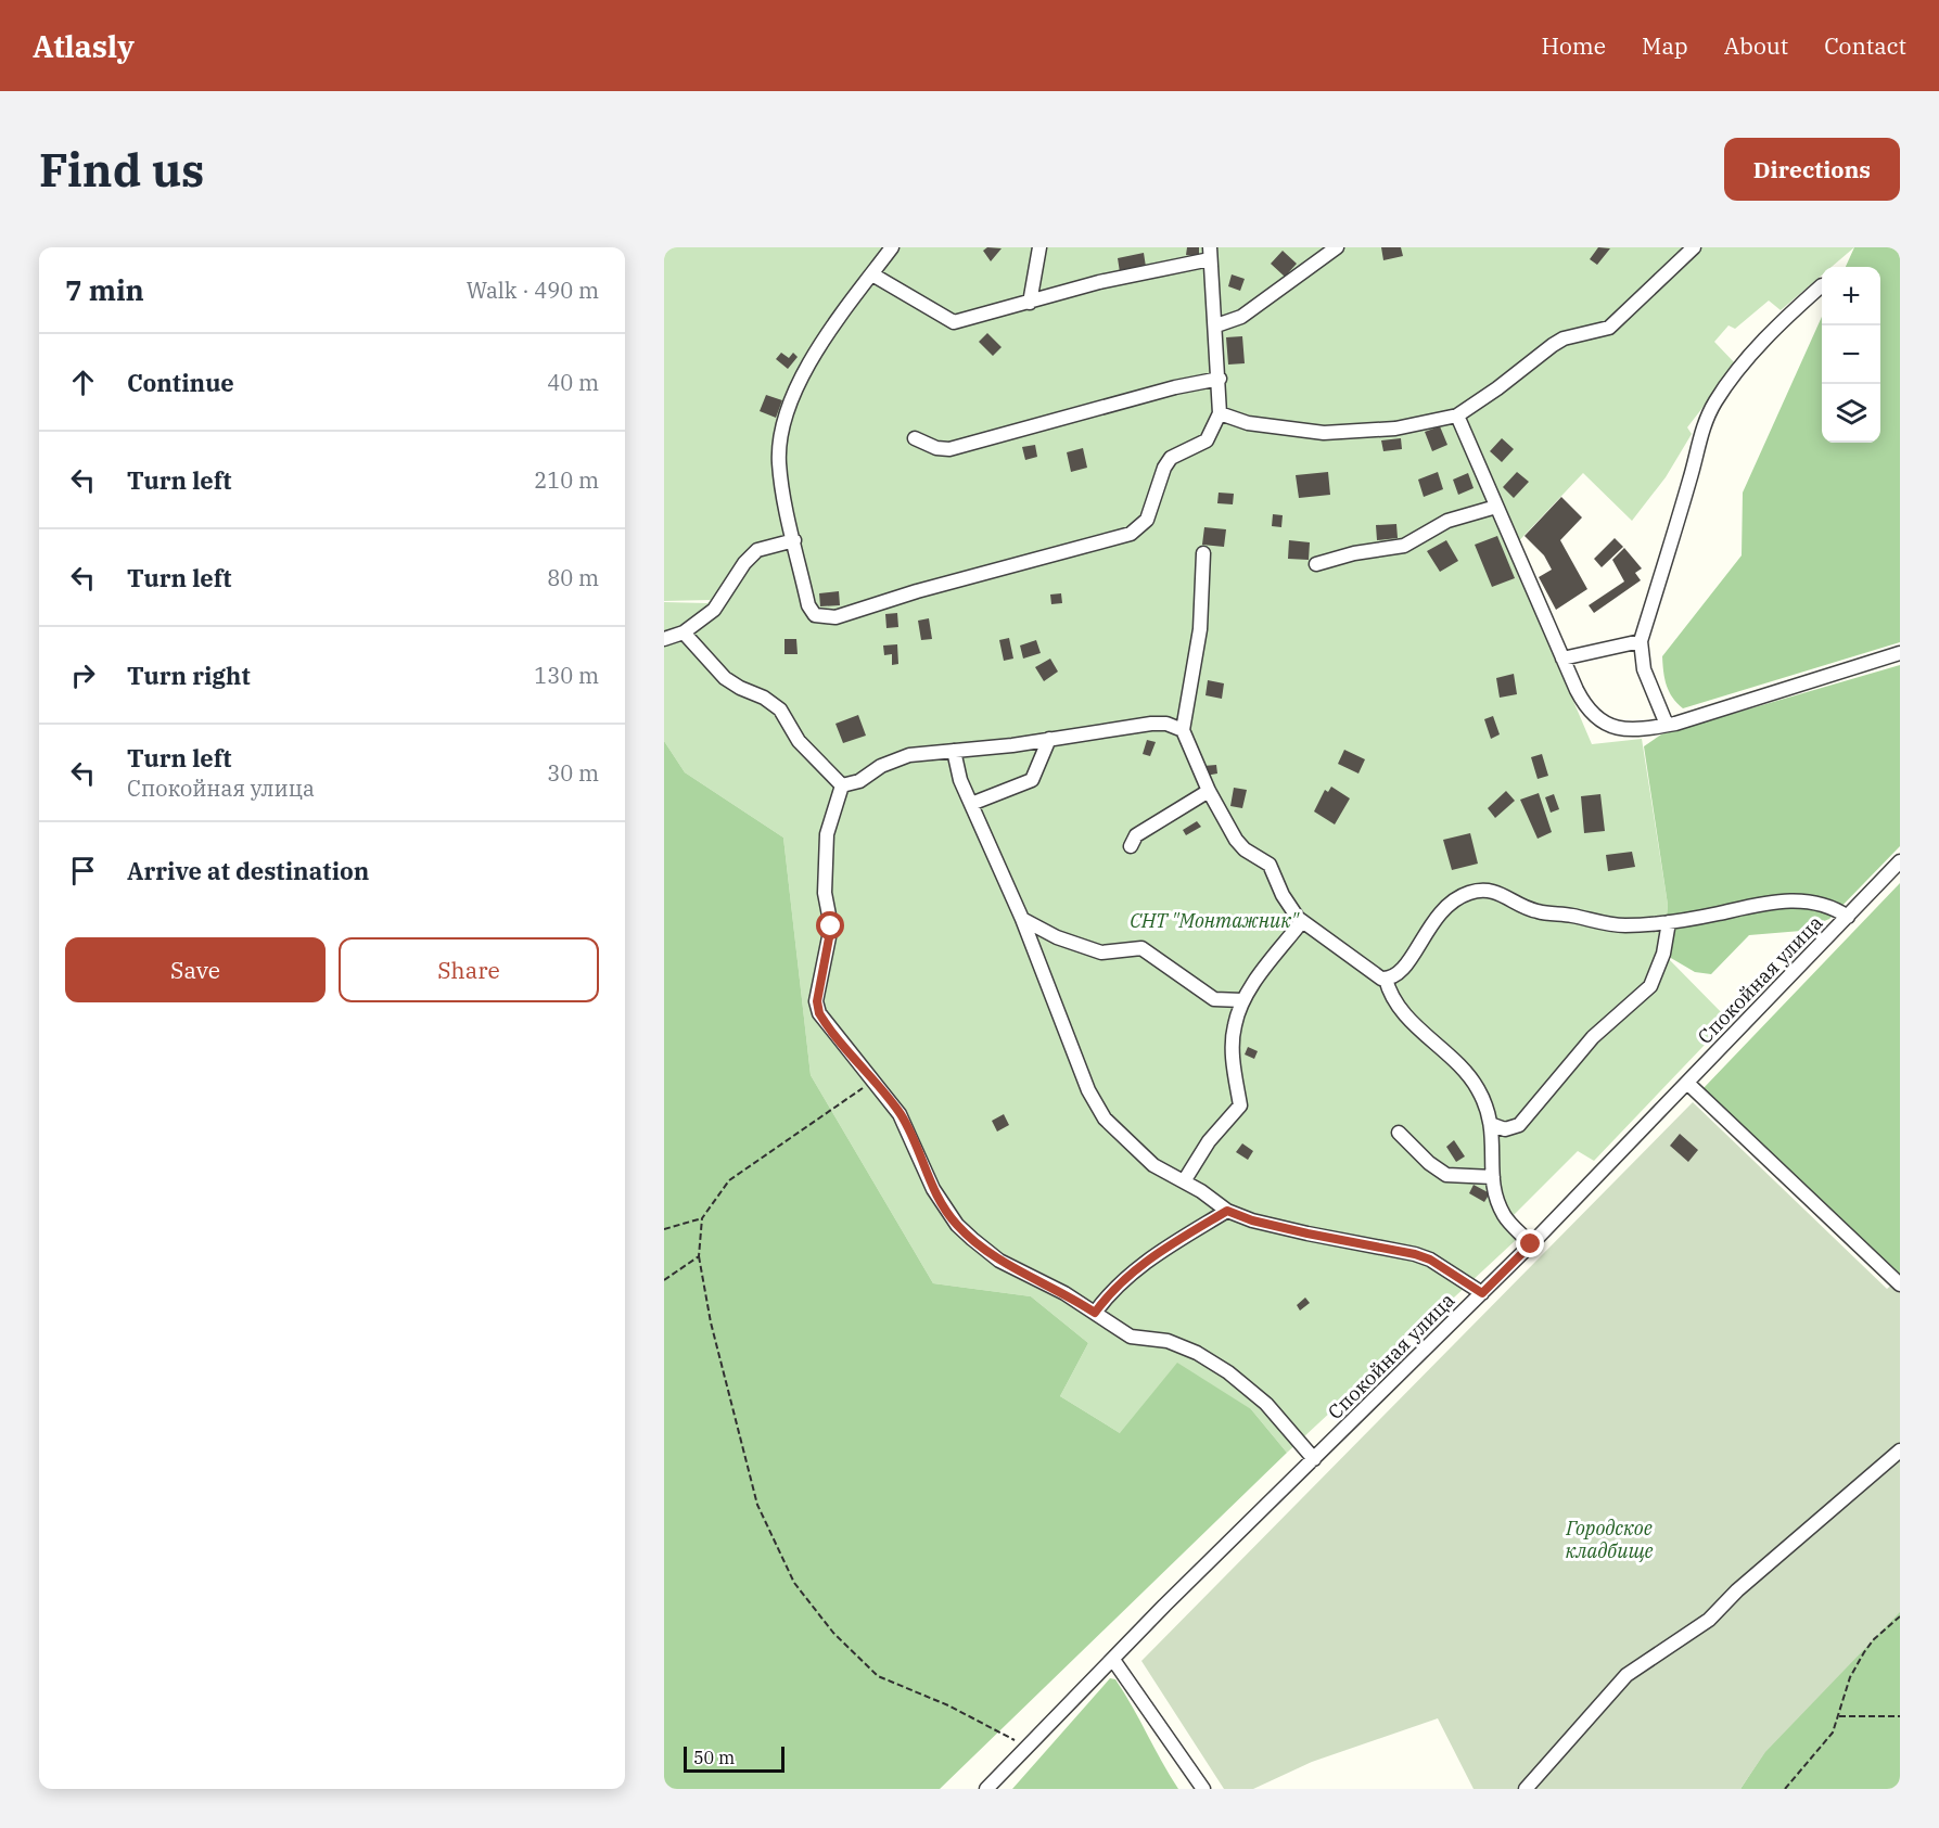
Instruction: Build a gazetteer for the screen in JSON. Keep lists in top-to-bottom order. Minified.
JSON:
{"streets":{"street":["Спокойная улица"]},"parks":["СНТ \"Монтажник\"","Городское кладбище"],"scale_bar":"50 m","page":{"header":"Atlasly","nav":["Home","Map","About","Contact"],"buttons":["Directions",["Save","Share"]],"title":"Find us","heading":["7 min","Walk · 490 m"],"map_buttons":["+","−"],"list":[["Continue","40 m"],["Turn left","210 m"],["Turn left","80 m"],["Turn right","130 m"],["Turn left","Спокойная улица","30 m"],"Arrive at destination"],"scale":"50 m"}}
